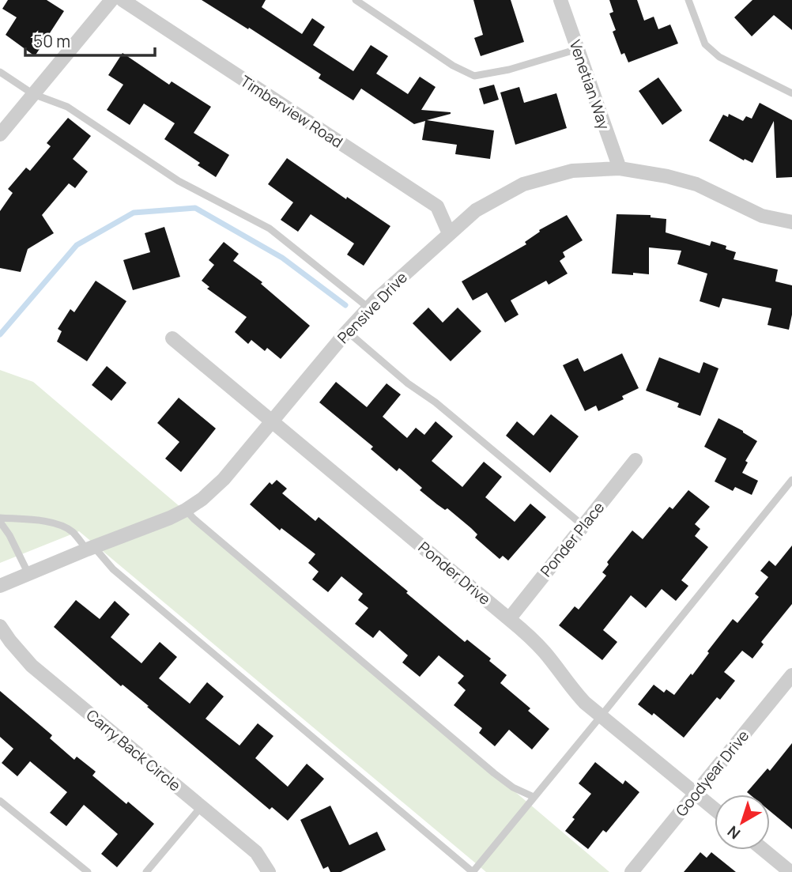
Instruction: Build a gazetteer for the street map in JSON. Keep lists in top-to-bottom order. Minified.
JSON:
{"streets":{"street":["Venetian Way","Timberview Road","Pensive Drive","Ponder Place","Ponder Drive","Carry Back Circle","Goodyear Drive"]},"crossings":[["Venetian Way","Pensive Drive"],["Timberview Road","Pensive Drive"],["Pensive Drive","Ponder Drive"],["Ponder Place","Ponder Drive"],["Ponder Drive","Goodyear Drive"]],"scale_bar":"50 m","north":"bottom left"}
